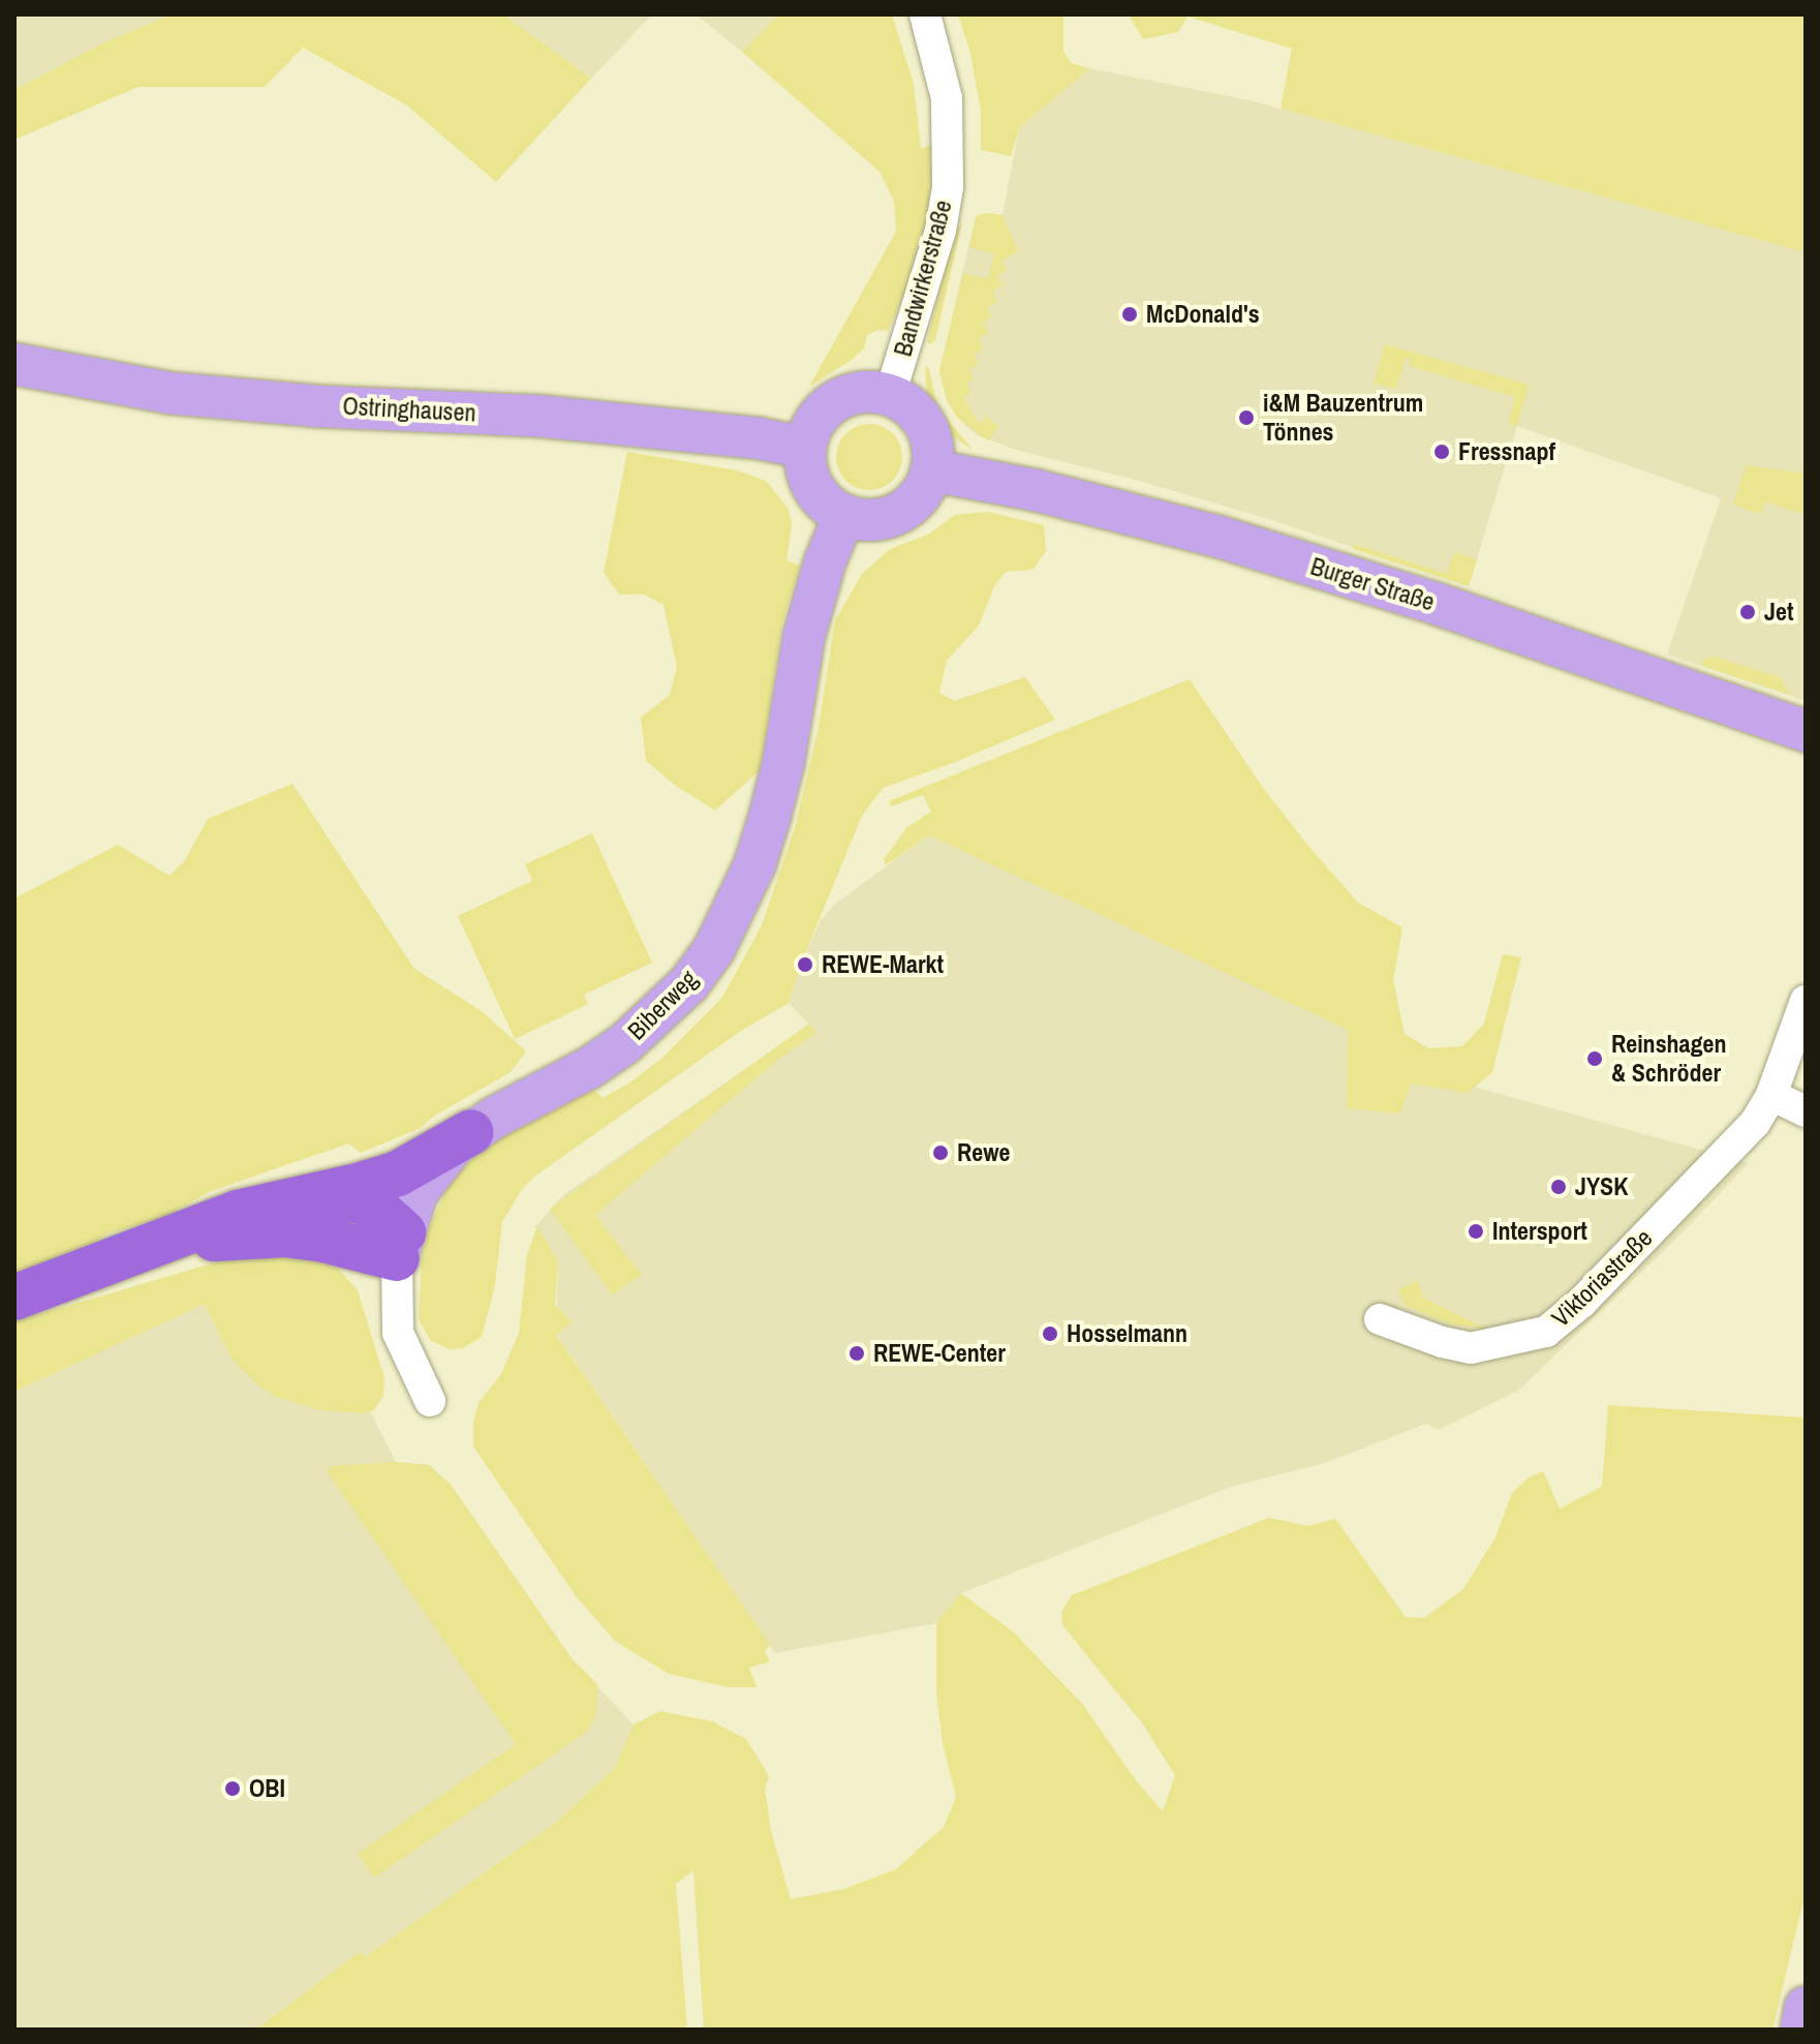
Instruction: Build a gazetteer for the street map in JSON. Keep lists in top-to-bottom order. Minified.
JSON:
{"streets":{"main road":["Ostringhausen","Burger Straße","Biberweg"],"street":["Bandwirkerstraße","Viktoriastraße"]},"crossings":[["Bandwirkerstraße","Ostringhausen"],["Bandwirkerstraße","Burger Straße"],["Bandwirkerstraße","Biberweg"],["Ostringhausen","Burger Straße"],["Ostringhausen","Biberweg"],["Burger Straße","Biberweg"]],"places":["McDonald's","i&M Bauzentrum Tönnes","Fressnapf","Jet","REWE-Markt","Reinshagen & Schröder","Rewe","JYSK","Intersport","Hosselmann","REWE-Center","OBI"]}
